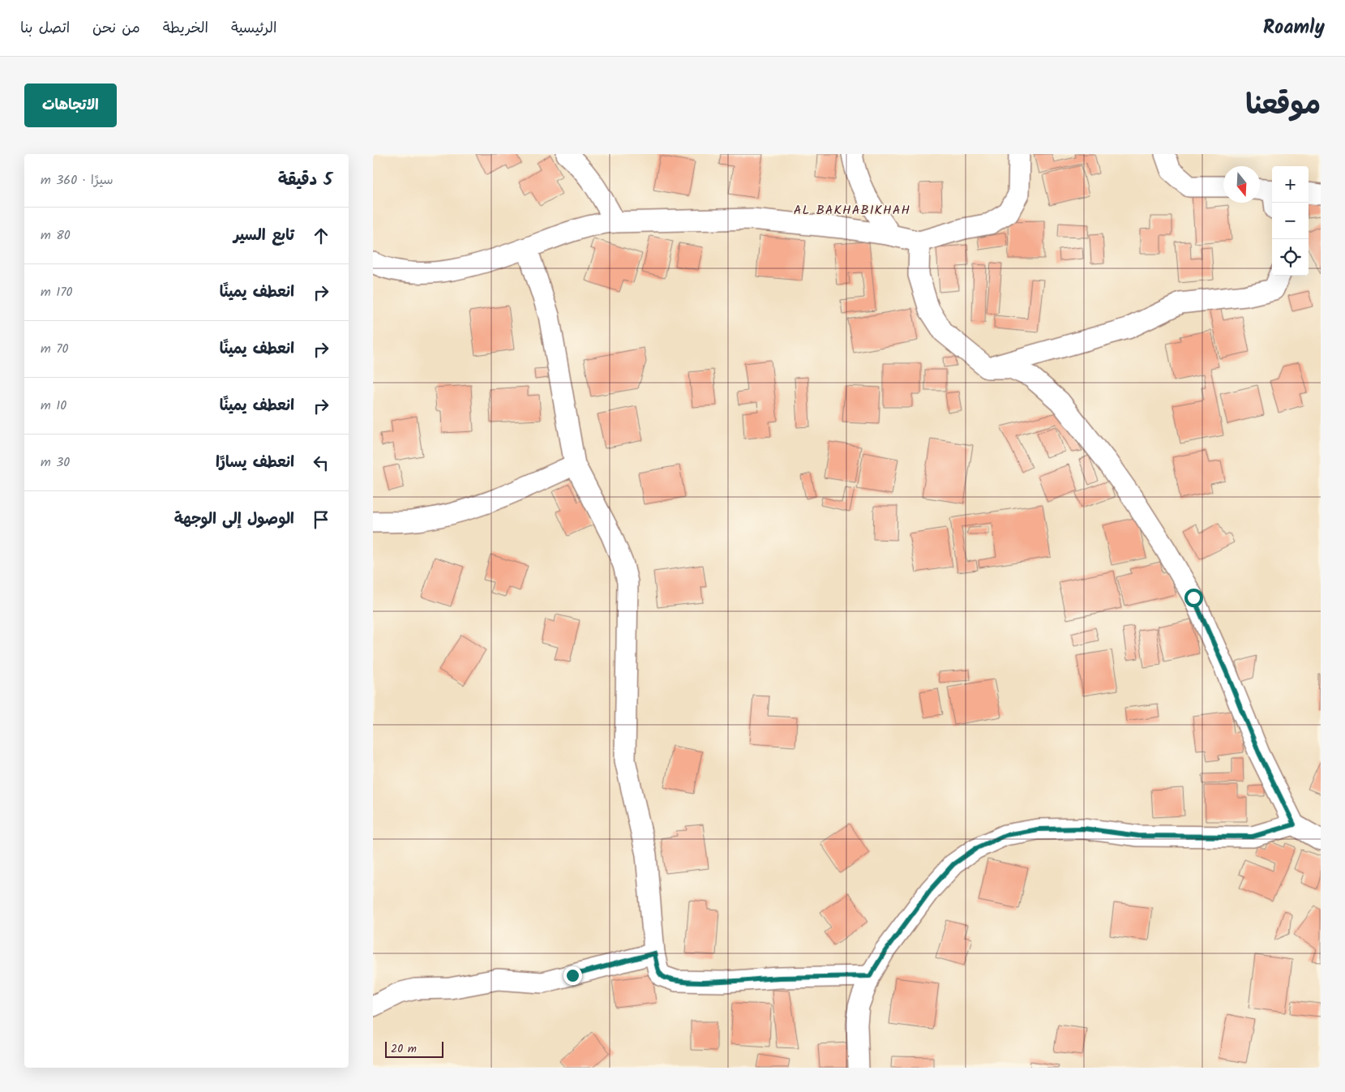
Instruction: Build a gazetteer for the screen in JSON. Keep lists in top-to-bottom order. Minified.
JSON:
{"districts":["AL BAKHABIKHAH"],"scale_bar":"20 m","north":"bottom","page":{"header":"Roamly","nav":["الرئيسية","الخريطة","من نحن","اتصل بنا"],"title":"موقعنا","buttons":"الاتجاهات","heading":["5 دقيقة","سيرًا · 360 m"],"map_buttons":["+","−"],"list":[["تابع السير","80 m"],["انعطف يمينًا","170 m"],["انعطف يمينًا","70 m"],["انعطف يمينًا","10 m"],["انعطف يسارًا","30 m"],"الوصول إلى الوجهة"],"scale":"20 m"}}
